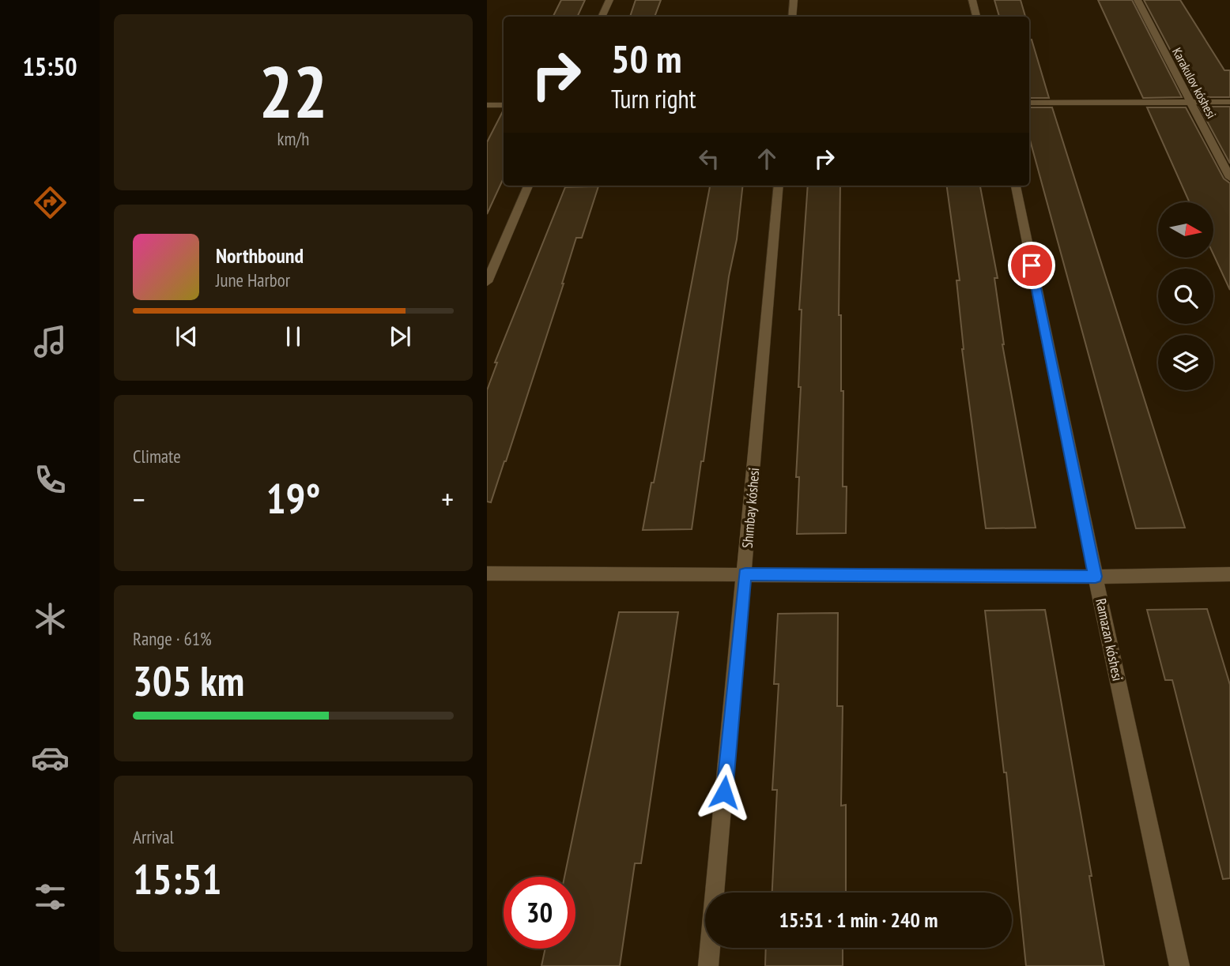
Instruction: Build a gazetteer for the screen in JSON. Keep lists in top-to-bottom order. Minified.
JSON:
{"streets":{"street":["Karakulov kóshesi","Shımbay kóshesi","Ramazan kóshesi"]},"north":"right","page":{"tabs":"15:50","tile":[["22","km/h"],"Climate",["Range · 61%","305 km"],["Arrival","15:51"]],"turn":["50 m","Turn right"],"song":["Northbound","June Harbor"],"heat":["−","19°","+"],"limit":"30","trip":"15:51 · 1 min · 240 m"}}
